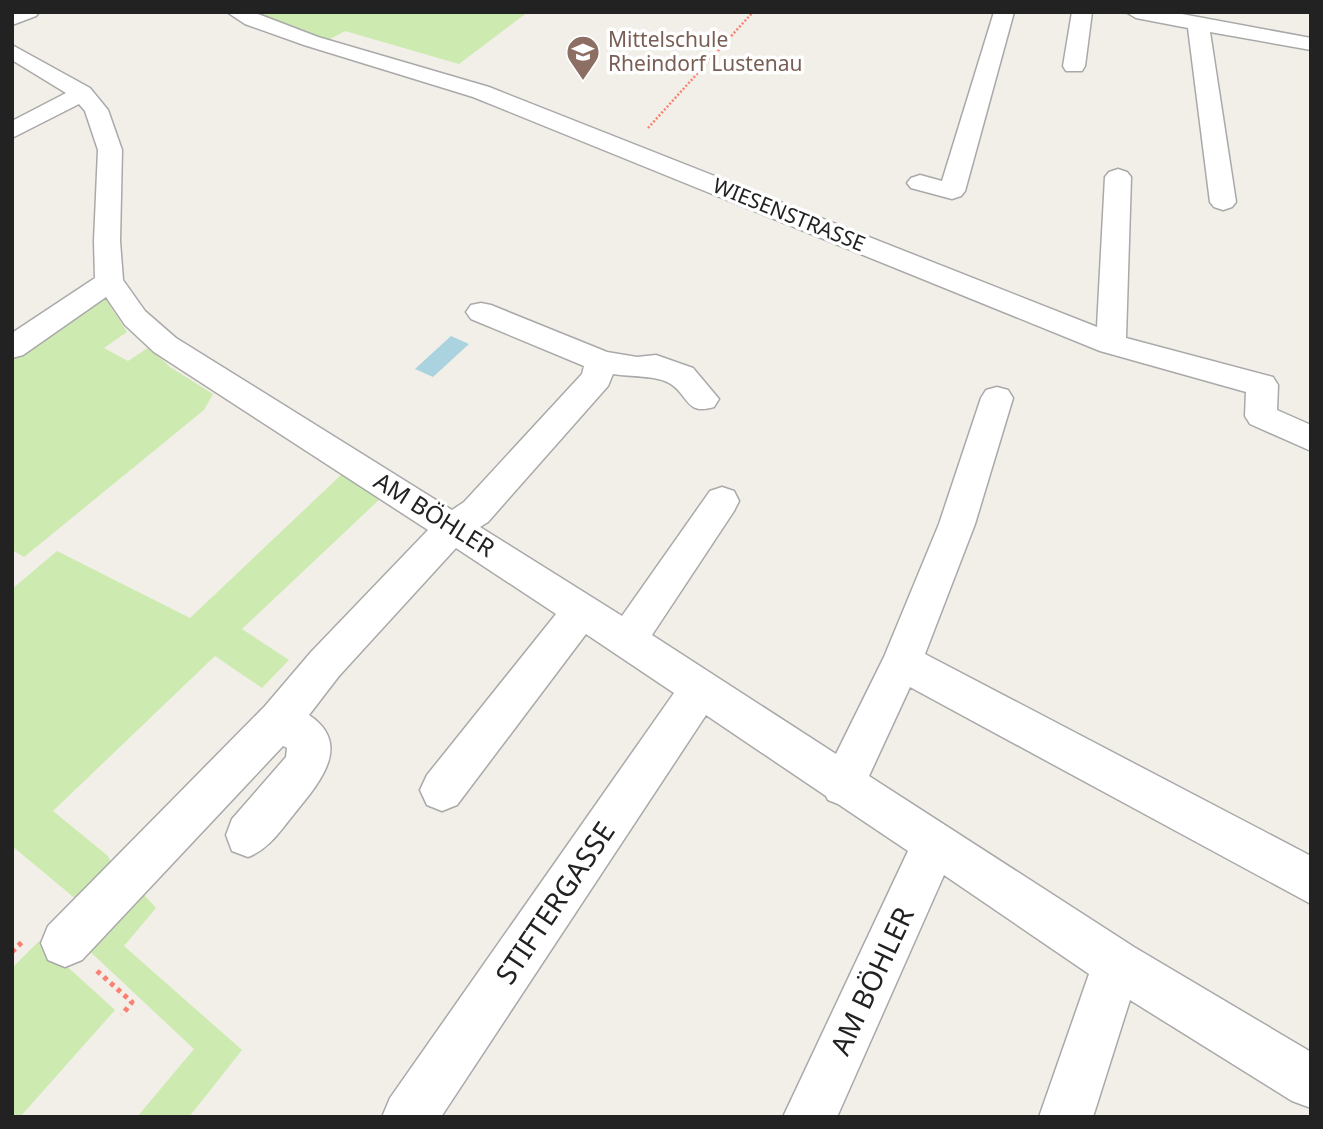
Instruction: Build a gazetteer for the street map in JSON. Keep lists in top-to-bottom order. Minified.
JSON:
{"streets":{"street":["WIESENSTRASSE","AM BÖHLER","STIFTERGASSE"]},"crossings":[["AM BÖHLER","STIFTERGASSE"]],"places":{"school or university":["Mittelschule Rheindorf Lustenau"]}}
